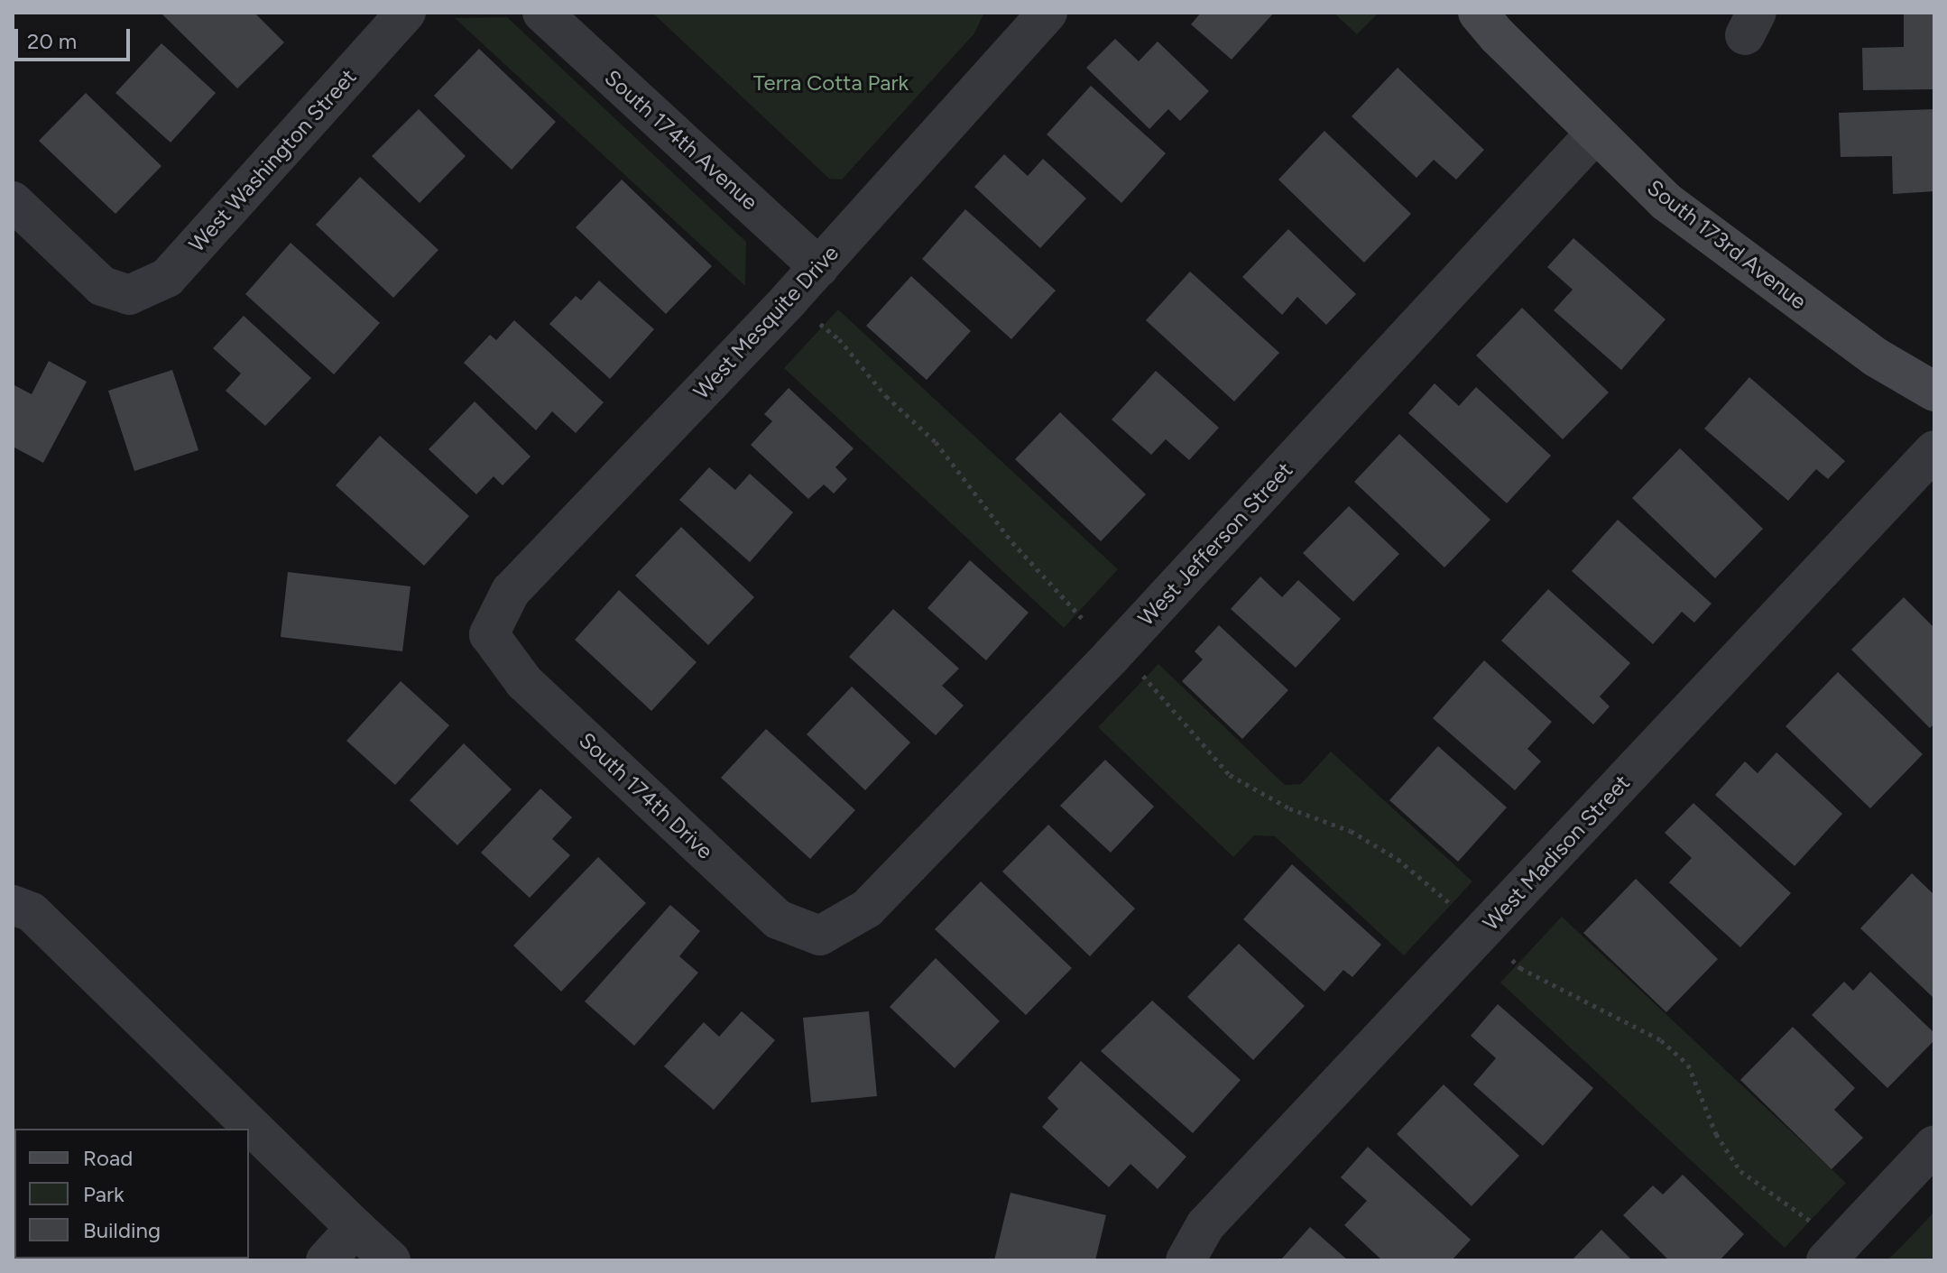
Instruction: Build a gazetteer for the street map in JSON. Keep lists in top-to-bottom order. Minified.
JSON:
{"streets":{"street":["South 174th Avenue","West Washington Street","South 173rd Avenue","West Mesquite Drive","West Jefferson Street","South 174th Drive","West Madison Street"]},"crossings":[["South 174th Avenue","West Mesquite Drive"],["South 173rd Avenue","West Jefferson Street"],["West Mesquite Drive","South 174th Drive"],["West Jefferson Street","South 174th Drive"]],"parks":["Terra Cotta Park"],"legend":["Road","Park","Building"],"scale_bar":"20 m"}
